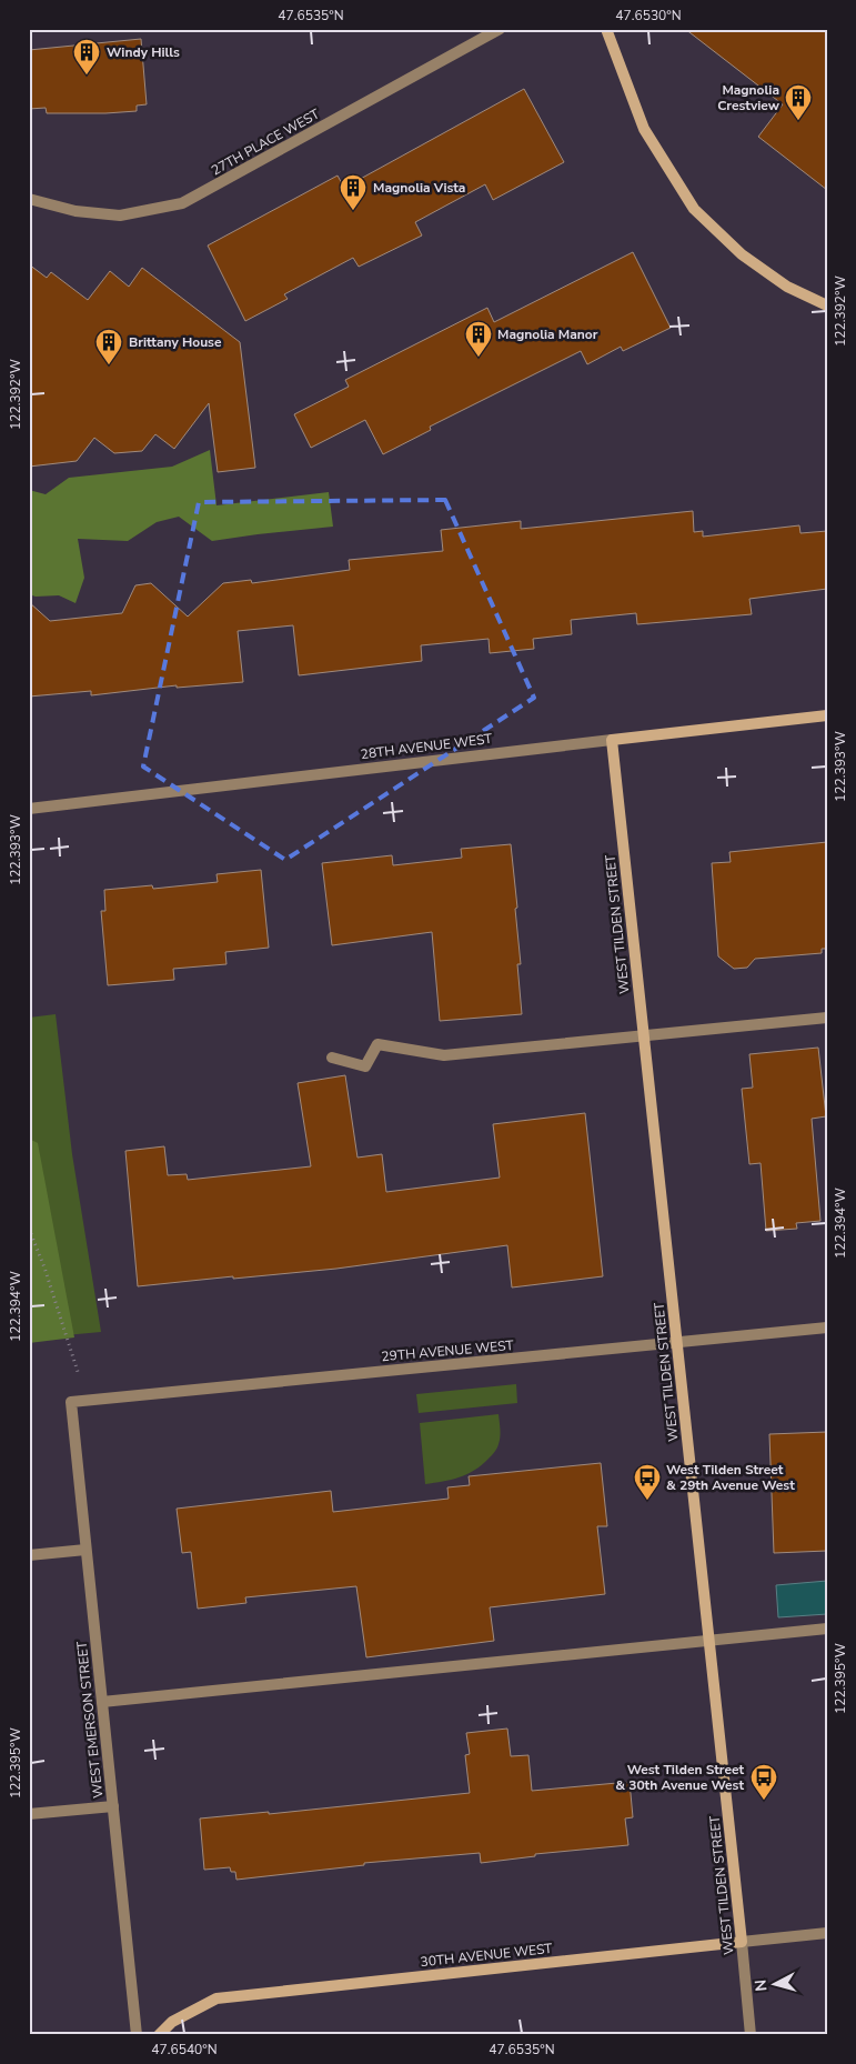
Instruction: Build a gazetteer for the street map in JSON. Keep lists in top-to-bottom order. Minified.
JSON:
{"streets":{"street":["27TH PLACE WEST","28TH AVENUE WEST","WEST TILDEN STREET","29TH AVENUE WEST","WEST EMERSON STREET","30TH AVENUE WEST"]},"crossings":[["28TH AVENUE WEST","WEST TILDEN STREET"],["WEST TILDEN STREET","29TH AVENUE WEST"],["WEST TILDEN STREET","30TH AVENUE WEST"],["29TH AVENUE WEST","WEST EMERSON STREET"]],"places":{"building":["Windy Hills","Magnolia Crestview","Magnolia Vista","Magnolia Manor","Brittany House"],"bus stop":["West Tilden Street & 29th Avenue West","West Tilden Street & 30th Avenue West"]},"north":"left","coordinates":["47.6535°N","47.6530°N","122.392°W","122.393°W","122.394°W","122.395°W","47.6540°N"]}
